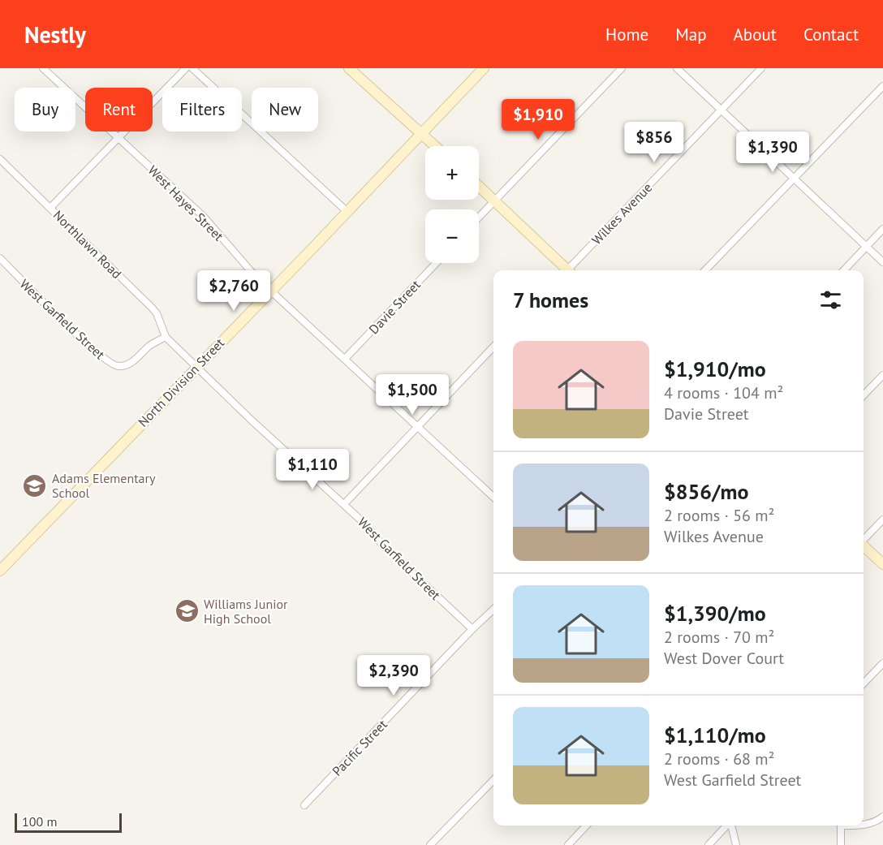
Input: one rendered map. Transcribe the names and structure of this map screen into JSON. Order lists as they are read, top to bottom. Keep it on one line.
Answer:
{"streets":{"main road":["North Division Street"],"street":["West Hayes Street","Wilkes Avenue","Northlawn Road","Davie Street","West Garfield Street","Pacific Street"]},"crossings":[["West Hayes Street","Davie Street"],["West Hayes Street","North Division Street"],["Northlawn Road","West Garfield Street"],["West Garfield Street","North Division Street"],["West Garfield Street","Pacific Street"]],"places":{"school or university":["Adams Elementary School","Williams Junior High School"]},"scale_bar":"100 m","page":{"header":"Nestly","nav":["Home","Map","About","Contact"],"chip":["Buy","Rent","Filters","New"],"price":["$1,910","$856","$1,390","$2,760","$1,500","$1,110","$2,390"],"map_buttons":["+","−"],"heading":"7 homes","list":[{"name":"$1,910/mo","note":"4 rooms · 104 m² · Davie Street"},{"name":"$856/mo","note":"2 rooms · 56 m² · Wilkes Avenue"},{"name":"$1,390/mo","note":"2 rooms · 70 m² · West Dover Court"},{"name":"$1,110/mo","note":"2 rooms · 68 m² · West Garfield Street"}],"scale":"100 m"}}
